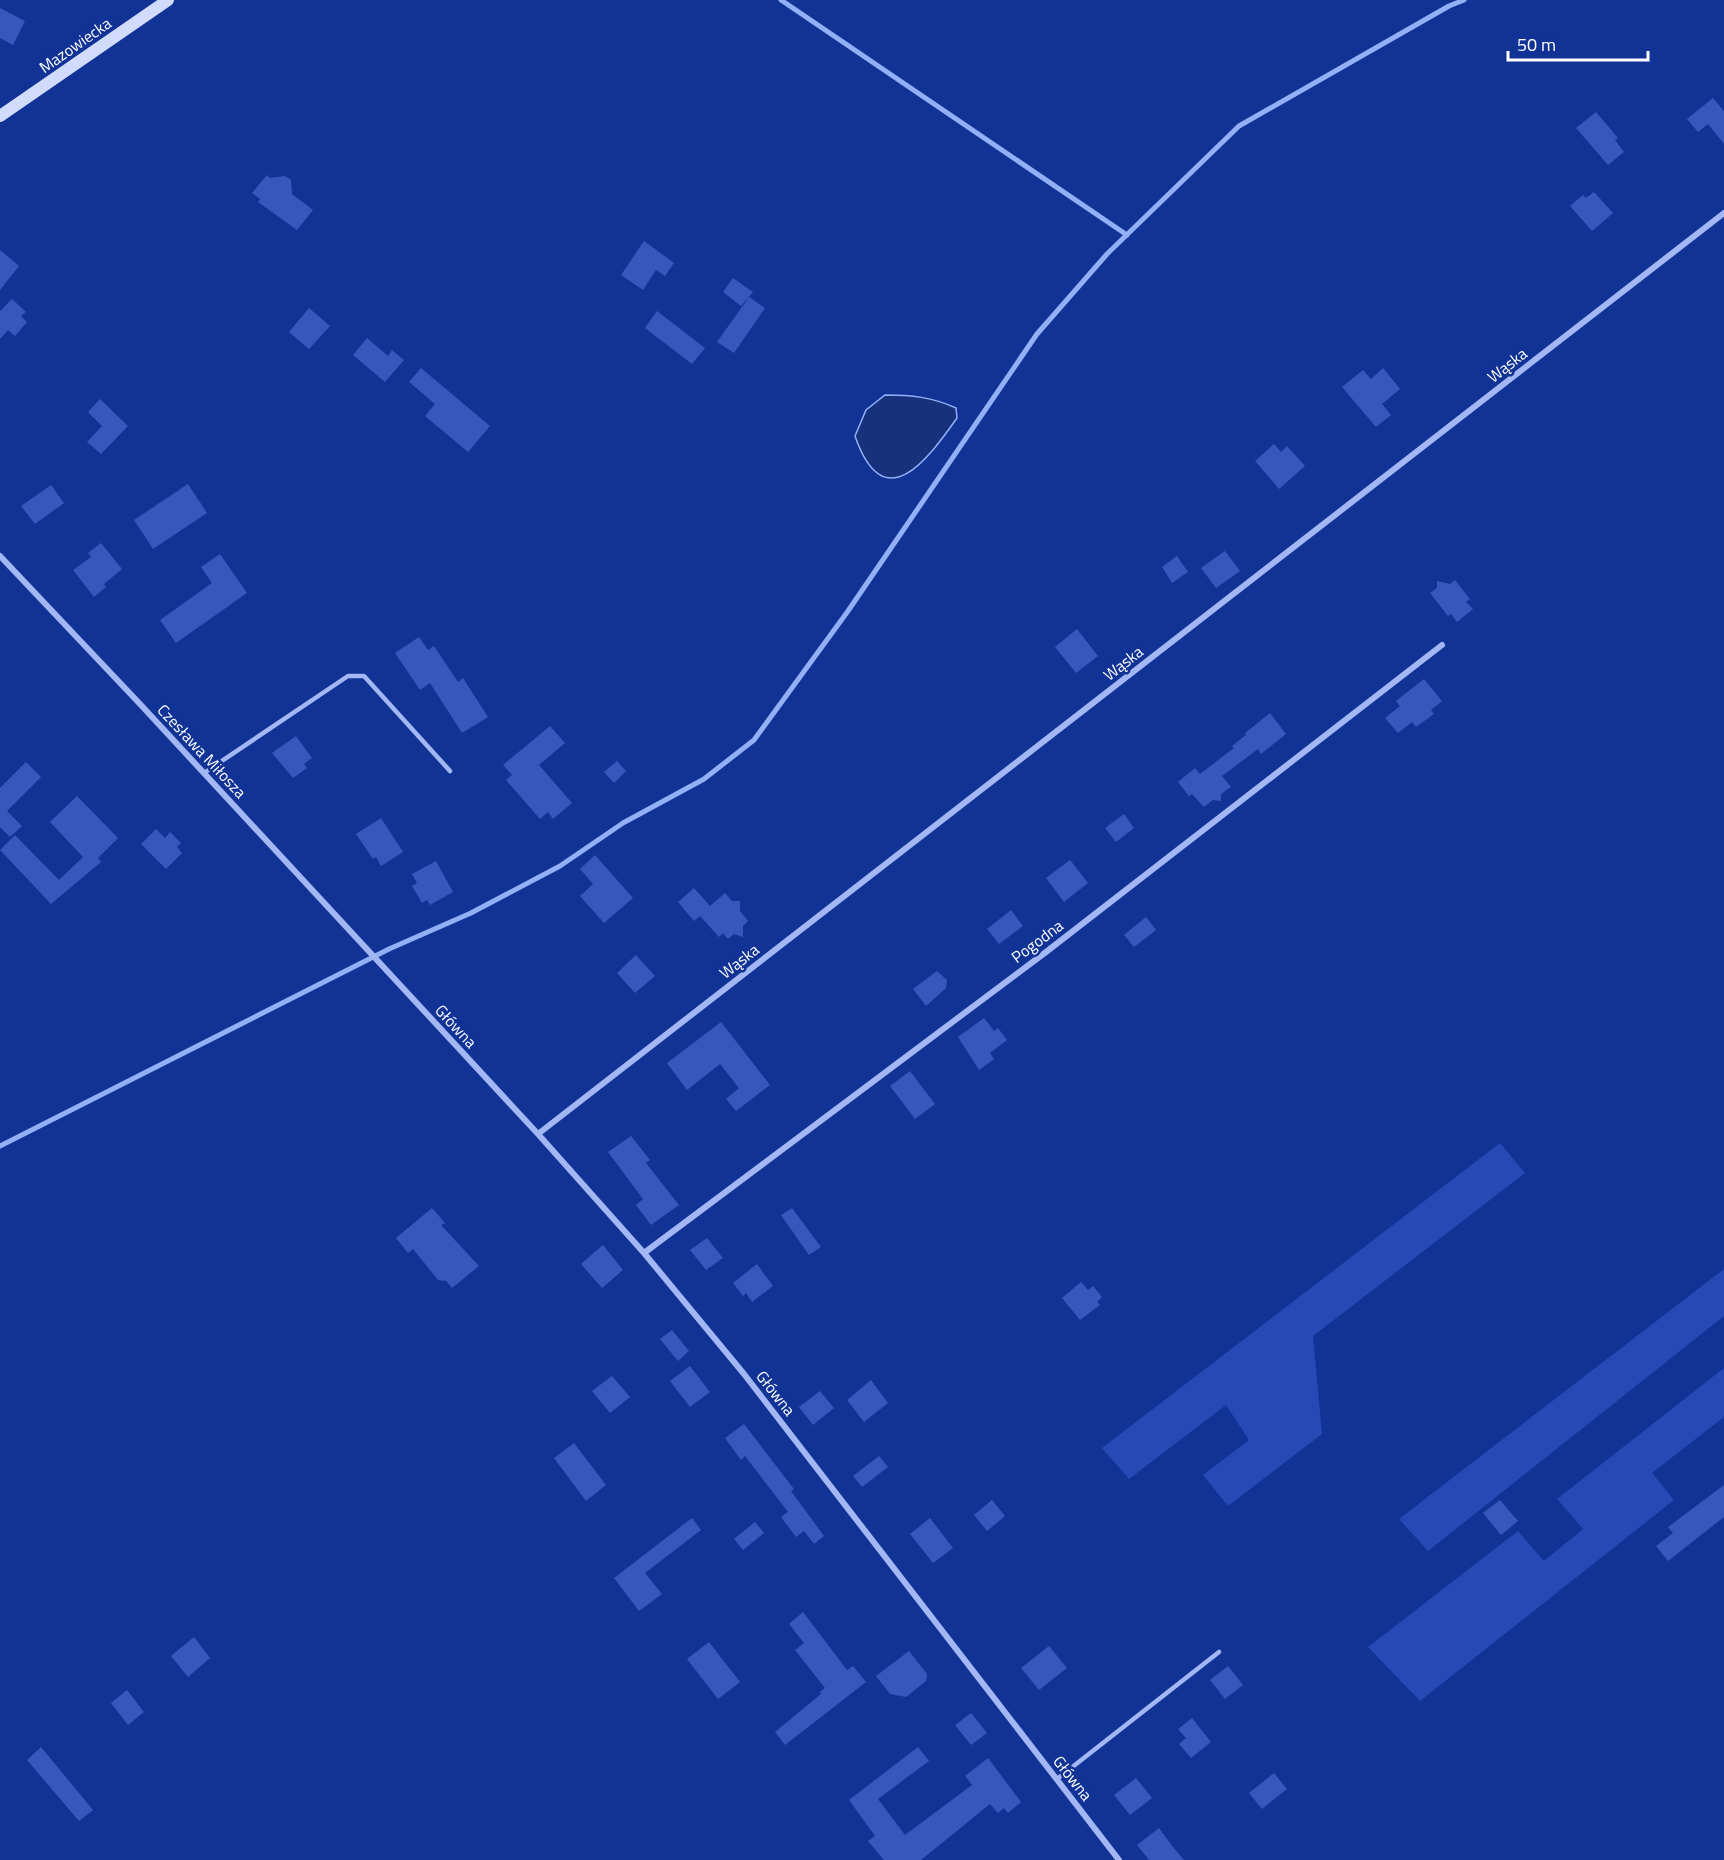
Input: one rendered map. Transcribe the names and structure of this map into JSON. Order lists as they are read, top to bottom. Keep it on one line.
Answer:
{"streets":{"street":["Mazowiecka","Wąska","Czesława Miłosza","Pogodna","Główna"]},"crossings":[["Wąska","Główna"],["Czesława Miłosza","Główna"],["Pogodna","Główna"]],"scale_bar":"50 m"}
